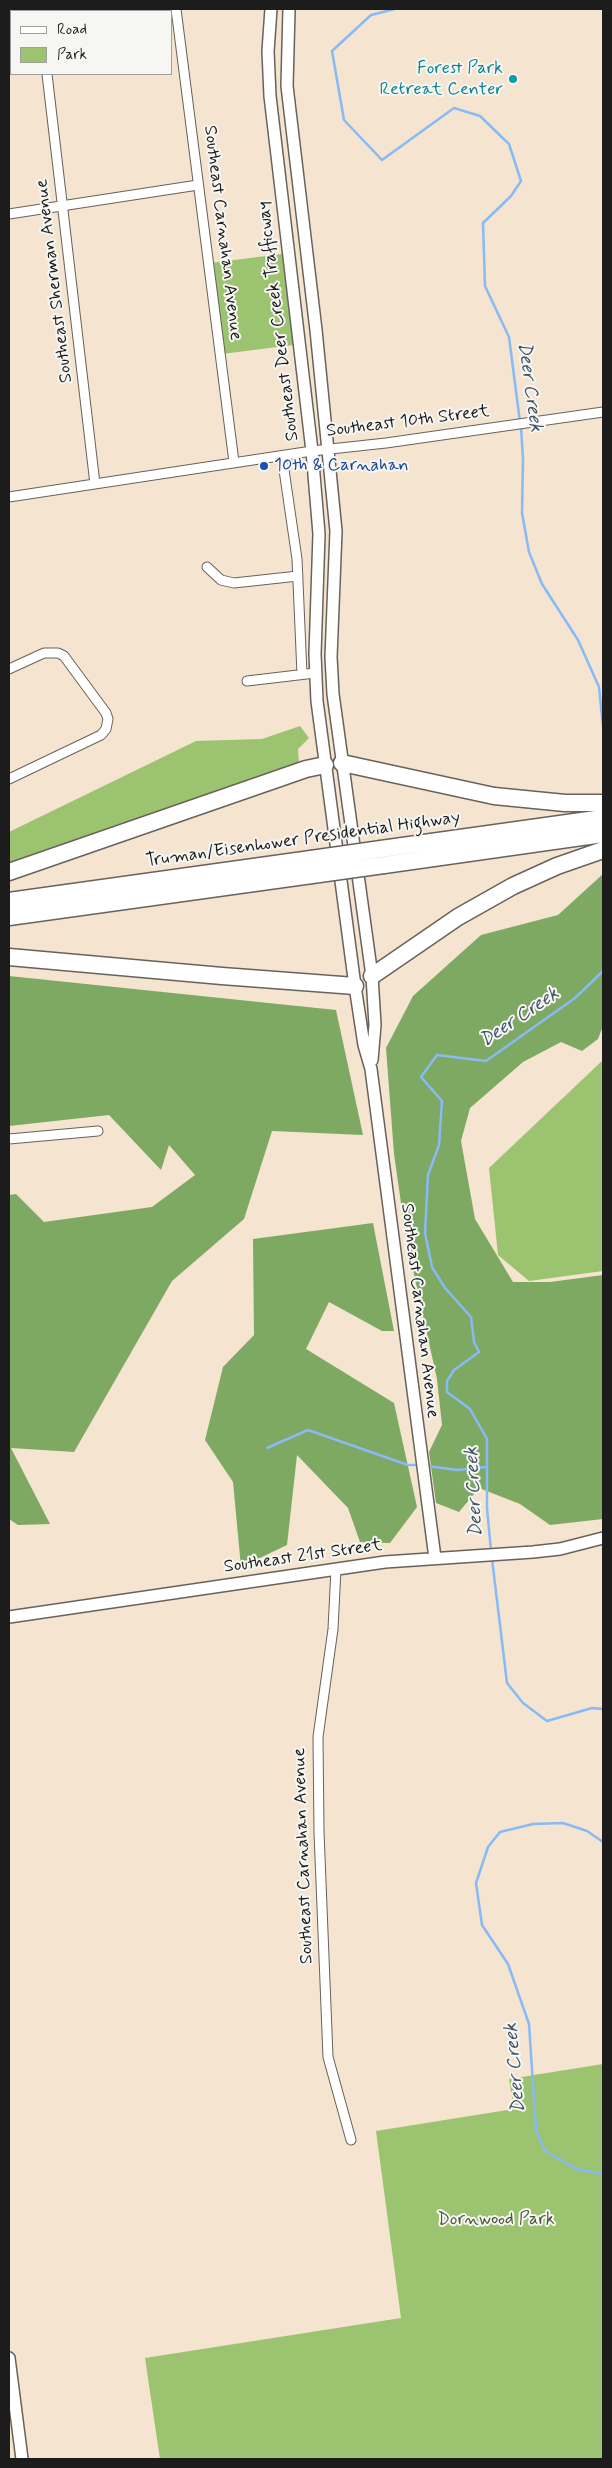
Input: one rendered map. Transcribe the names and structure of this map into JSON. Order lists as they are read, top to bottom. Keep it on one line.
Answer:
{"streets":{"highway":["Truman/Eisenhower Presidential Highway"],"street":["Southeast Carnahan Avenue","Southeast Sherman Avenue","Southeast Deer Creek Trafficway","Southeast 10th Street","Southeast 21st Street"]},"crossings":[["Southeast Carnahan Avenue","Southeast Deer Creek Trafficway"],["Southeast Carnahan Avenue","Southeast 10th Street"],["Southeast Carnahan Avenue","Southeast 21st Street"],["Southeast Sherman Avenue","Southeast 10th Street"],["Southeast Deer Creek Trafficway","Southeast 10th Street"]],"water":["Deer Creek"],"parks":["Dornwood Park"],"places":["Forest Park Retreat Center","10th & Carnahan"],"legend":["Road","Park"]}
